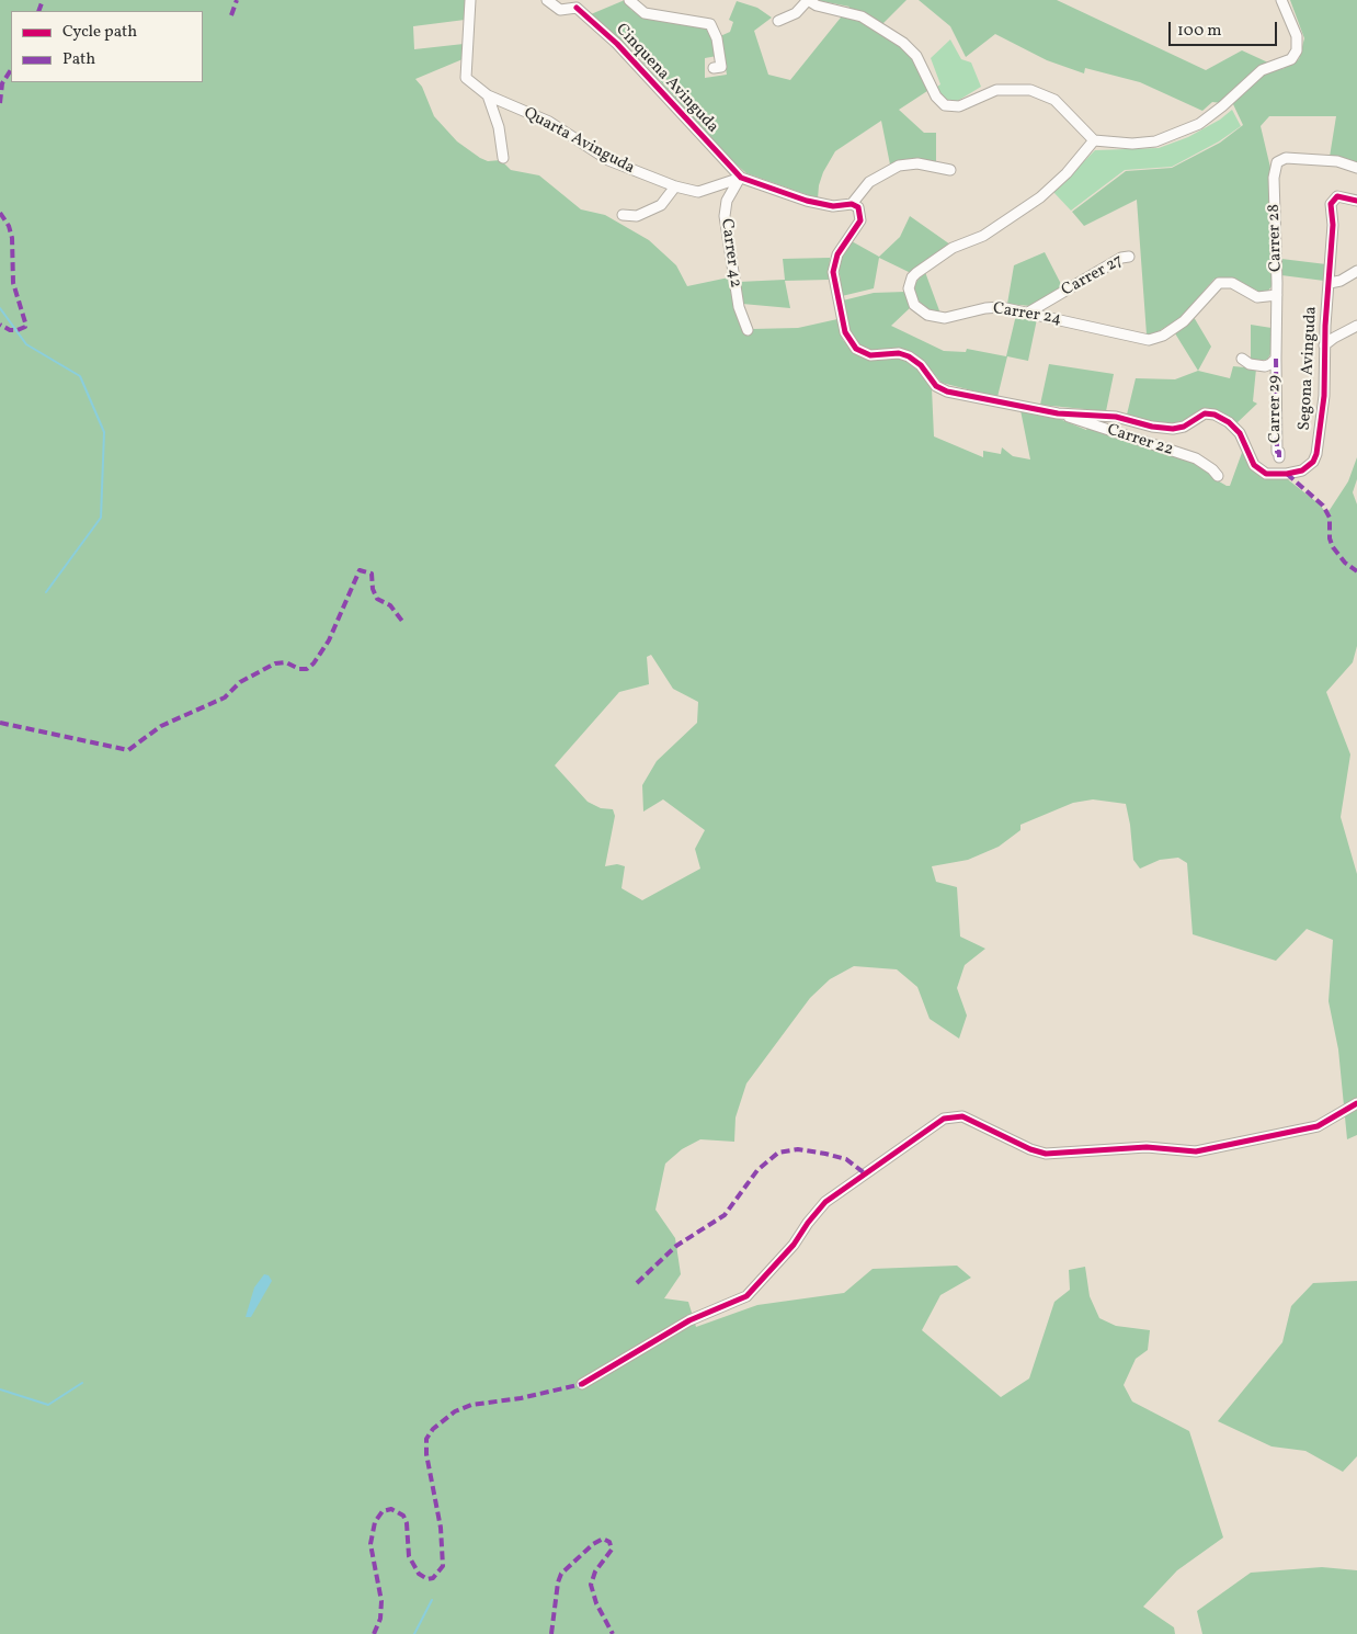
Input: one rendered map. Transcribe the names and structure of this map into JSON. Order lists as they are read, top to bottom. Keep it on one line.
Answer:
{"streets":{"street":["Cinquena Avinguda","Quarta Avinguda","Carrer 28","Carrer 42","Carrer 27","Carrer 24","Segona Avinguda","Carrer 29","Carrer 22"]},"crossings":[["Cinquena Avinguda","Quarta Avinguda"],["Cinquena Avinguda","Carrer 42"],["Quarta Avinguda","Carrer 42"],["Carrer 28","Carrer 24"],["Carrer 28","Carrer 29"],["Carrer 27","Carrer 24"],["Segona Avinguda","Carrer 22"]],"legend":["Cycle path","Path"],"scale_bar":"100 m"}
